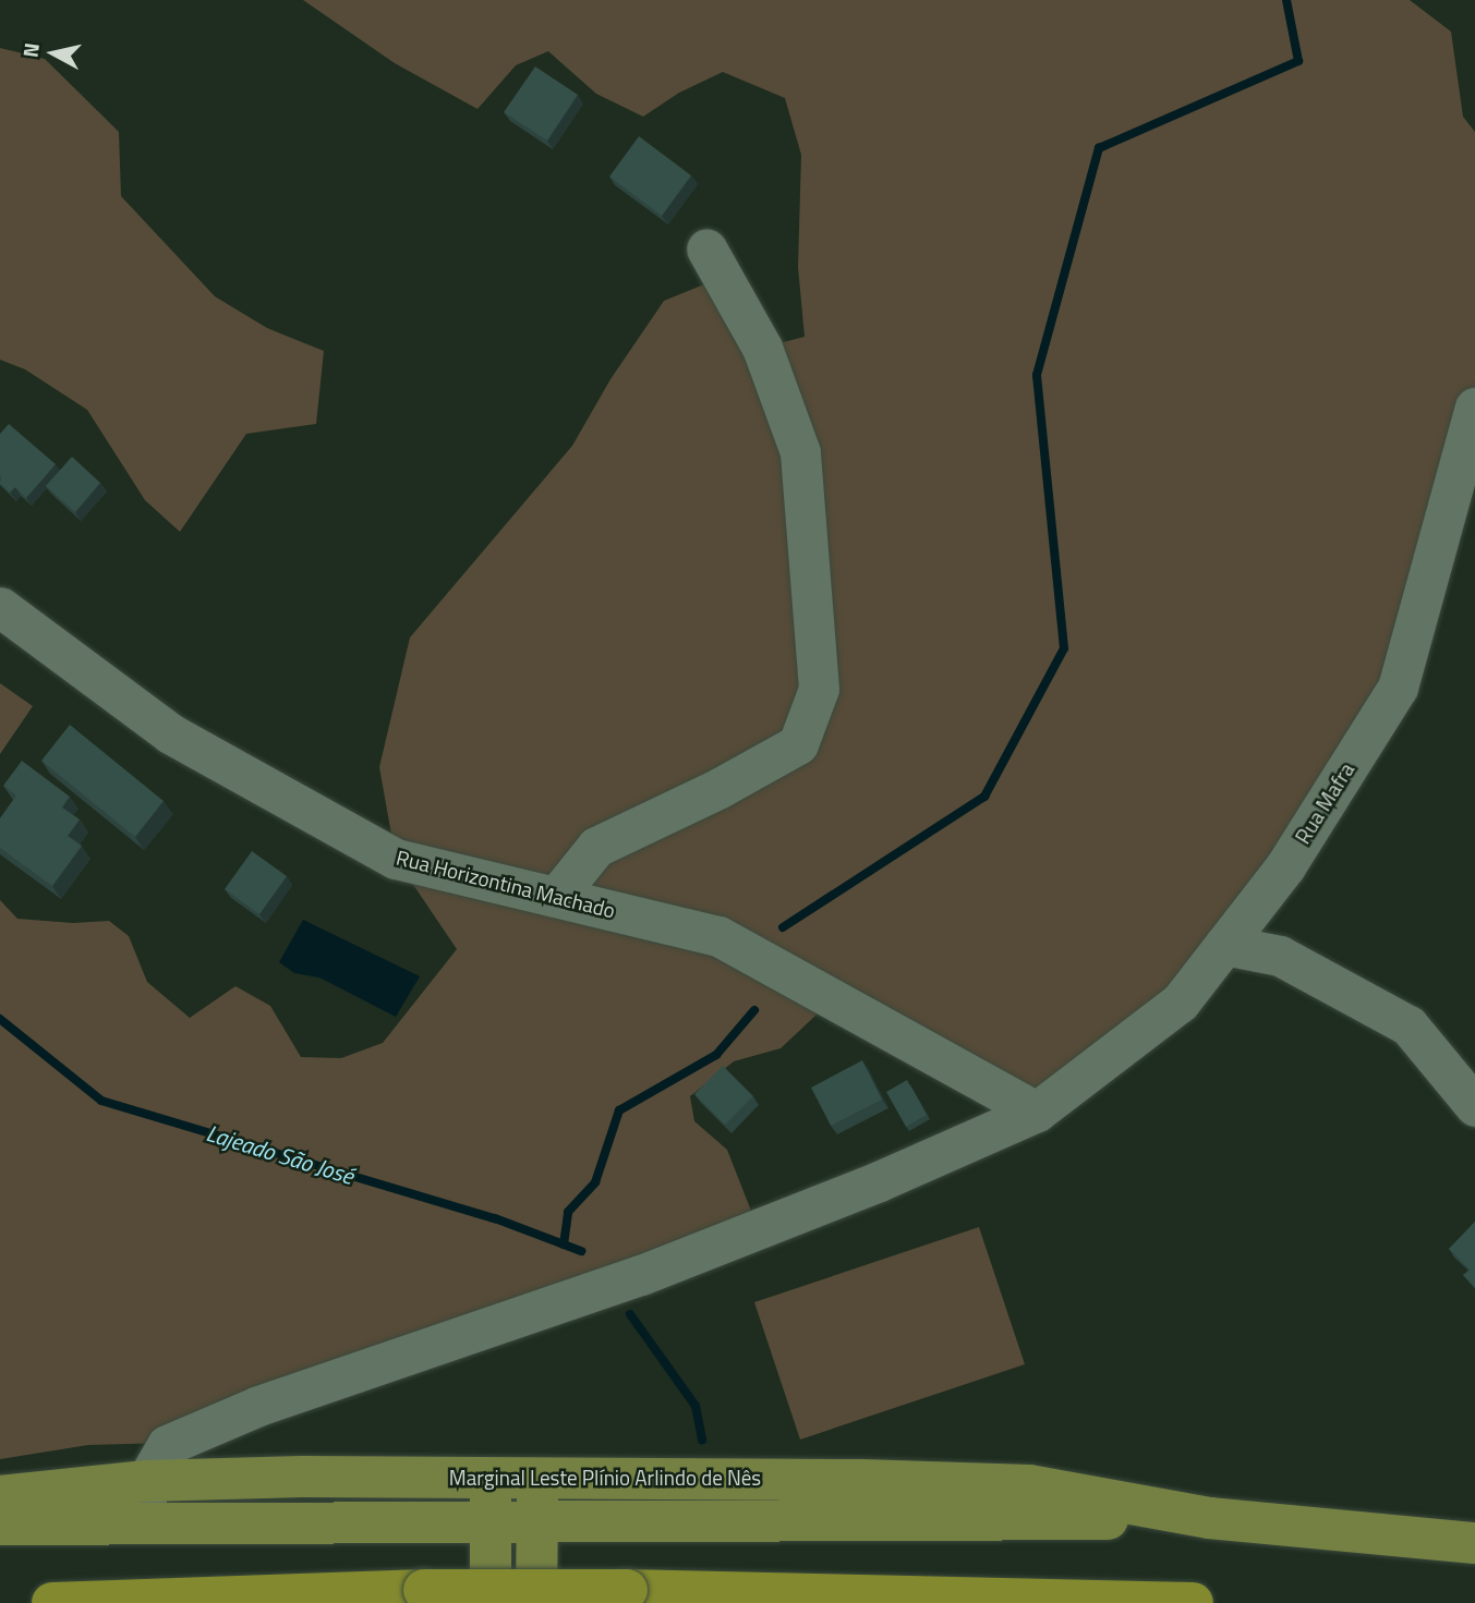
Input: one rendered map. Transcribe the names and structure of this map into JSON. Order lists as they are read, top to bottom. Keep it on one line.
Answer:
{"streets":{"main road":["Marginal Leste Plínio Arlindo de Nês"],"street":["Rua Mafra","Rua Horizontina Machado"]},"crossings":[["Rua Mafra","Rua Horizontina Machado"],["Rua Mafra","Marginal Leste Plínio Arlindo de Nês"]],"water":["Lajeado São José"],"north":"left"}
